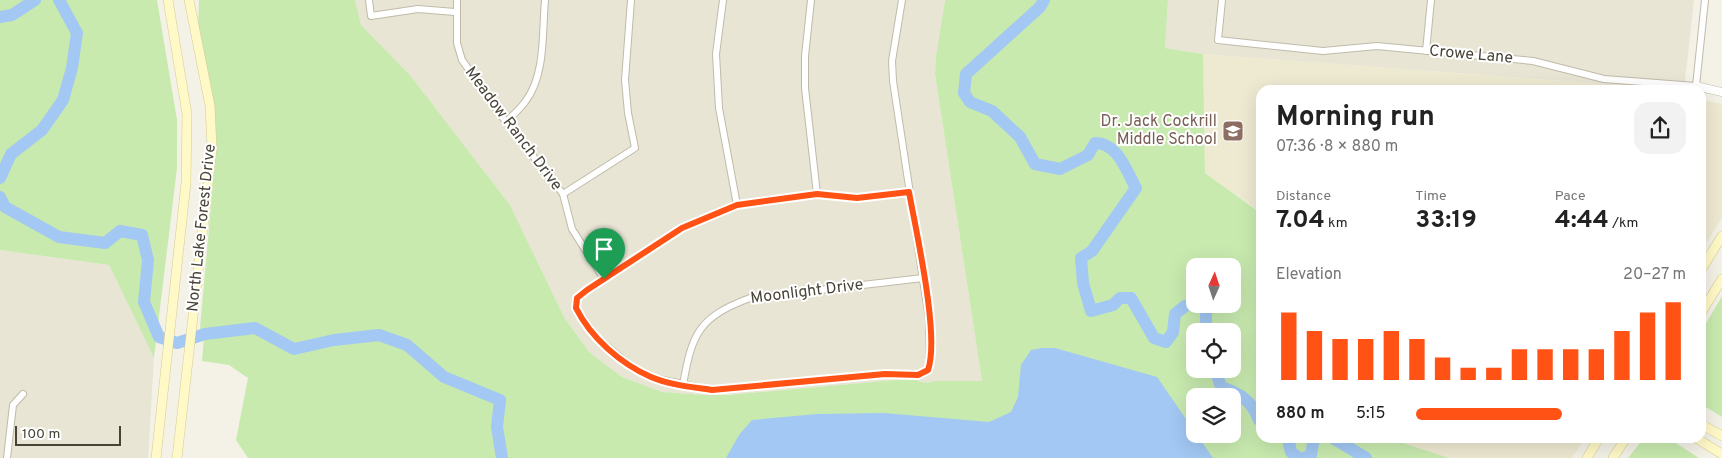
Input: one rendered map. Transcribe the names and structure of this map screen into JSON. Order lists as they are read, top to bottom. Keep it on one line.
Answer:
{"streets":{"main road":["North Lake Forest Drive"],"street":["Crowe Lane","Meadow Ranch Drive","Moonlight Drive"]},"places":{"school or university":["Dr. Jack Cockrill Middle School"]},"scale_bar":"100 m","north":"top","page":{"heading":["Morning run","07:36 · 8 × 880 m"],"stats":[["Distance","7.04 km"],["Time","33:19"],["Pace","4:44 /km"]],"chart":["Elevation","20–27 m"],"list":[{"name":"880 m","note":"5:15"}],"scale":"100 m"}}
